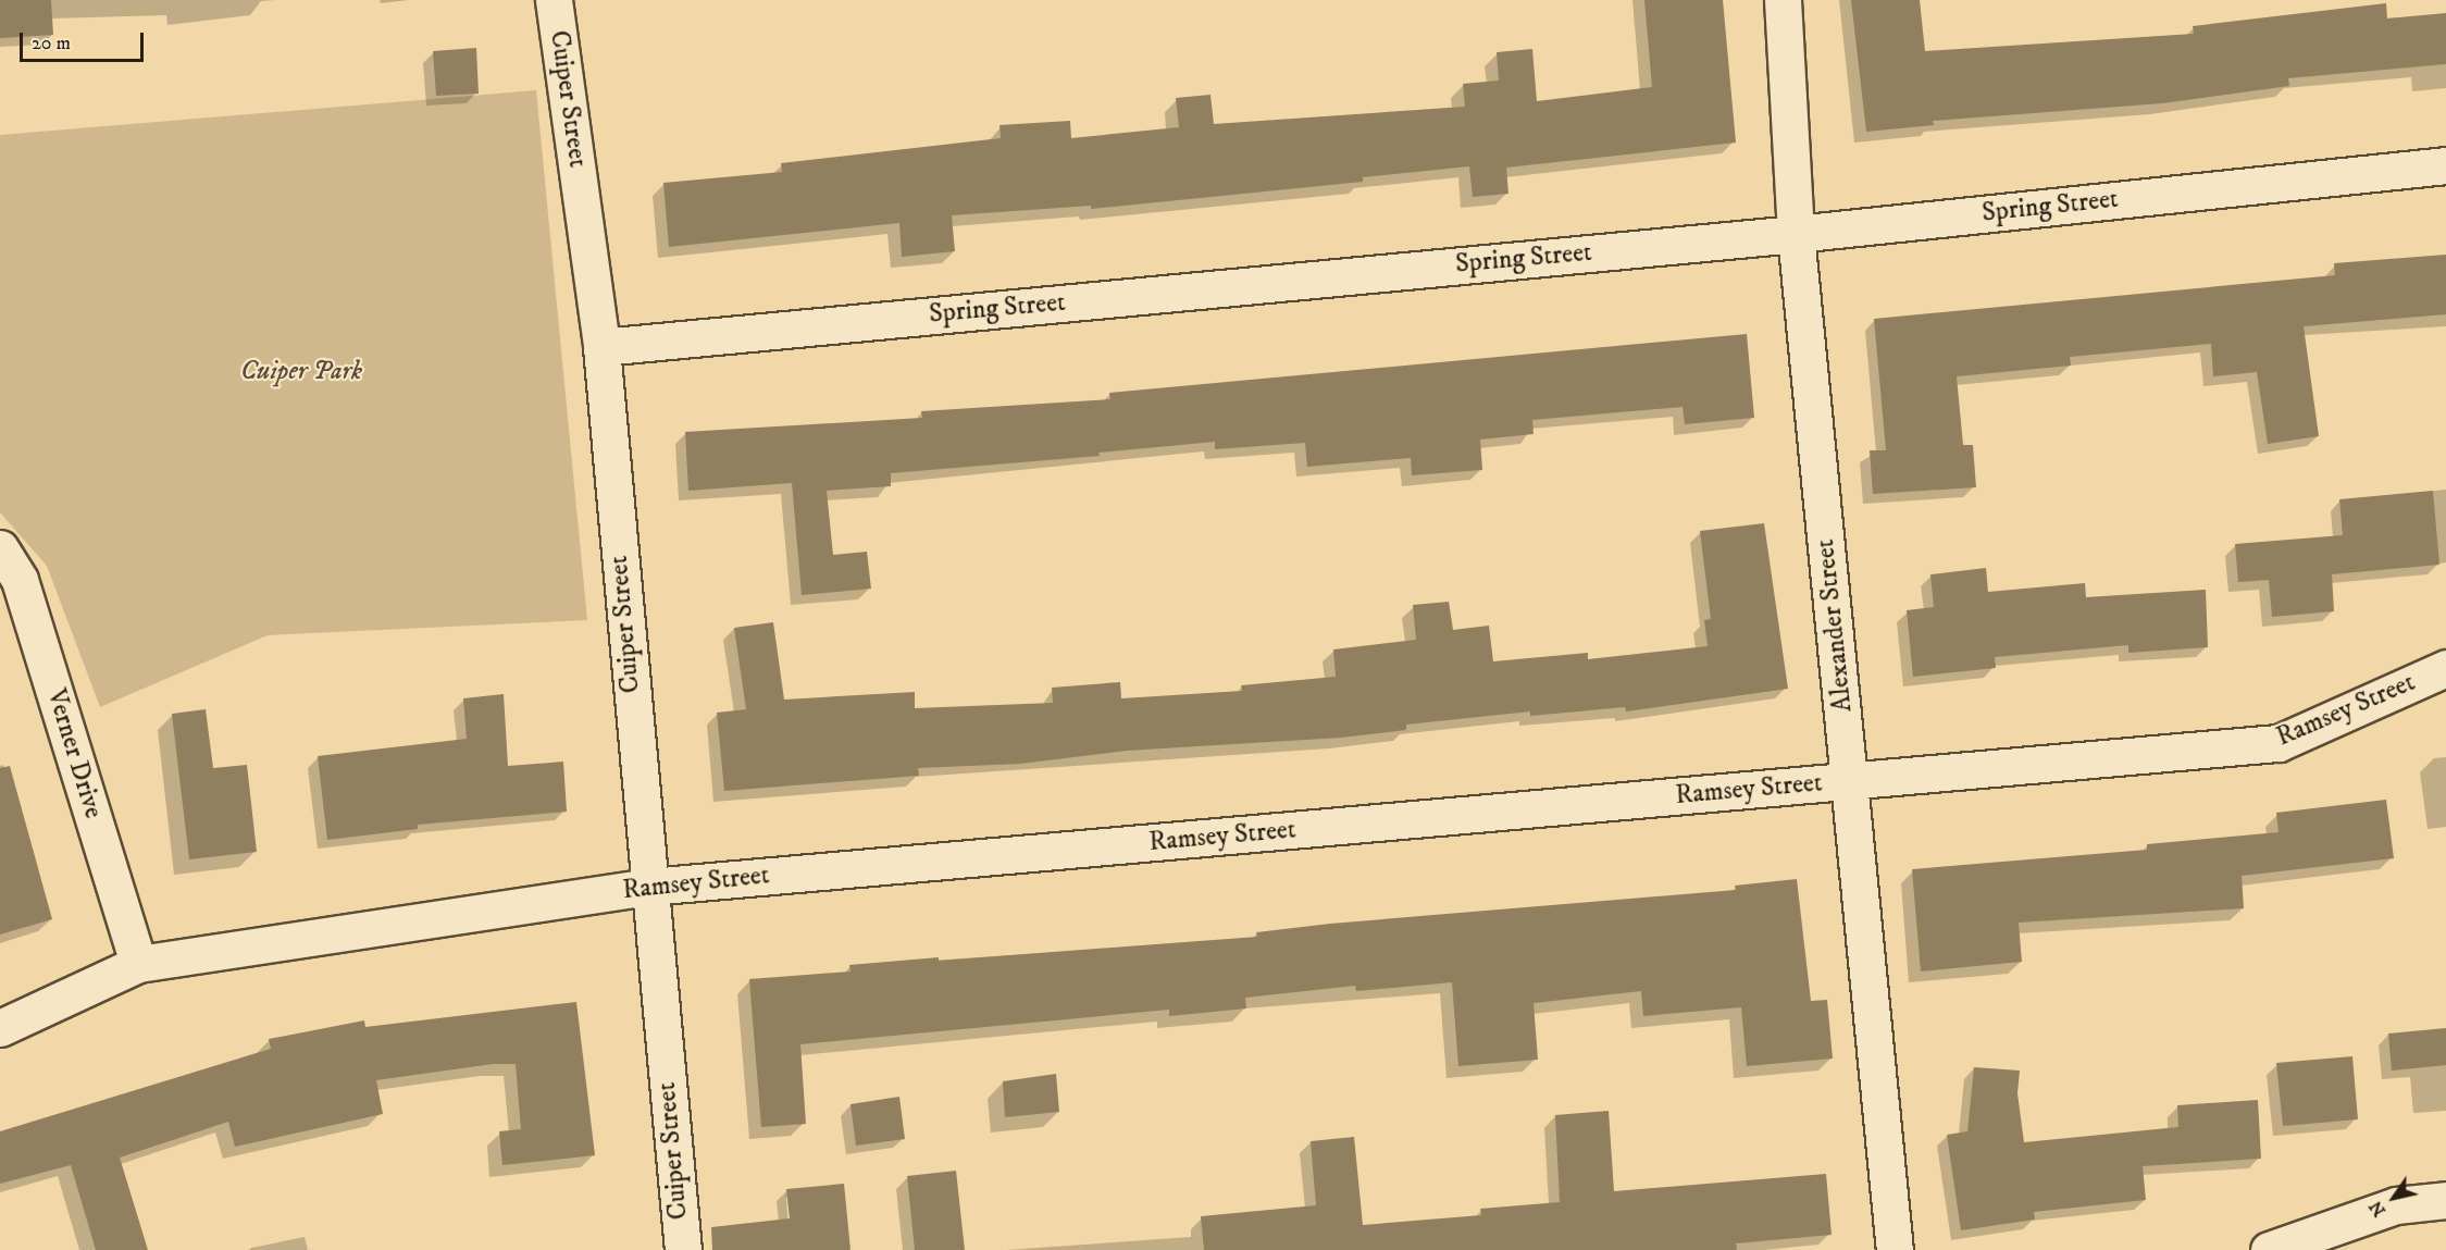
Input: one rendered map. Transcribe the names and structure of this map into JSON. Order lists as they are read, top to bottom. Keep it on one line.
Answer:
{"streets":{"street":["Cuiper Street","Spring Street","Alexander Street","Ramsey Street","Verner Drive"]},"crossings":[["Cuiper Street","Spring Street"],["Cuiper Street","Ramsey Street"],["Spring Street","Alexander Street"],["Alexander Street","Ramsey Street"],["Ramsey Street","Verner Drive"]],"parks":["Cuiper Park"],"scale_bar":"20 m","north":"bottom left"}
